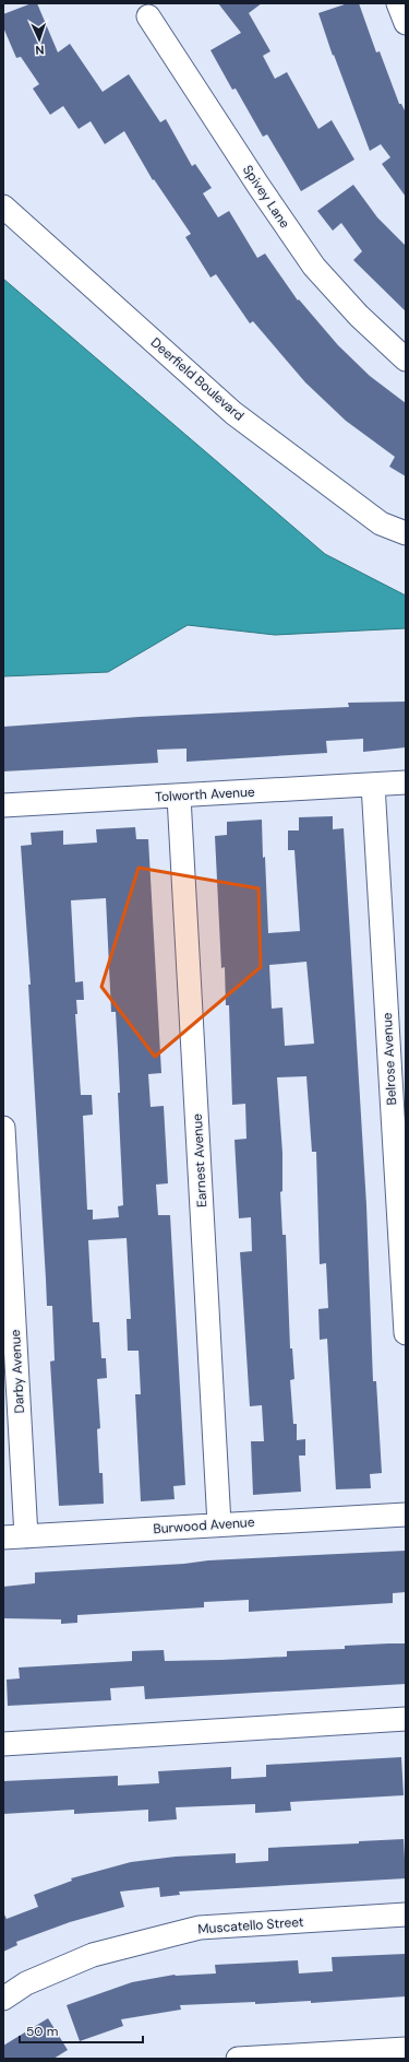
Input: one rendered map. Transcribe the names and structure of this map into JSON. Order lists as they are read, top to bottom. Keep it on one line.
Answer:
{"streets":{"street":["Spivey Lane","Deerfield Boulevard","Tolworth Avenue","Belrose Avenue","Earnest Avenue","Darby Avenue","Burwood Avenue","Muscatello Street"]},"crossings":[["Tolworth Avenue","Belrose Avenue"],["Tolworth Avenue","Earnest Avenue"],["Earnest Avenue","Burwood Avenue"],["Darby Avenue","Burwood Avenue"]],"scale_bar":"50 m","north":"bottom"}
